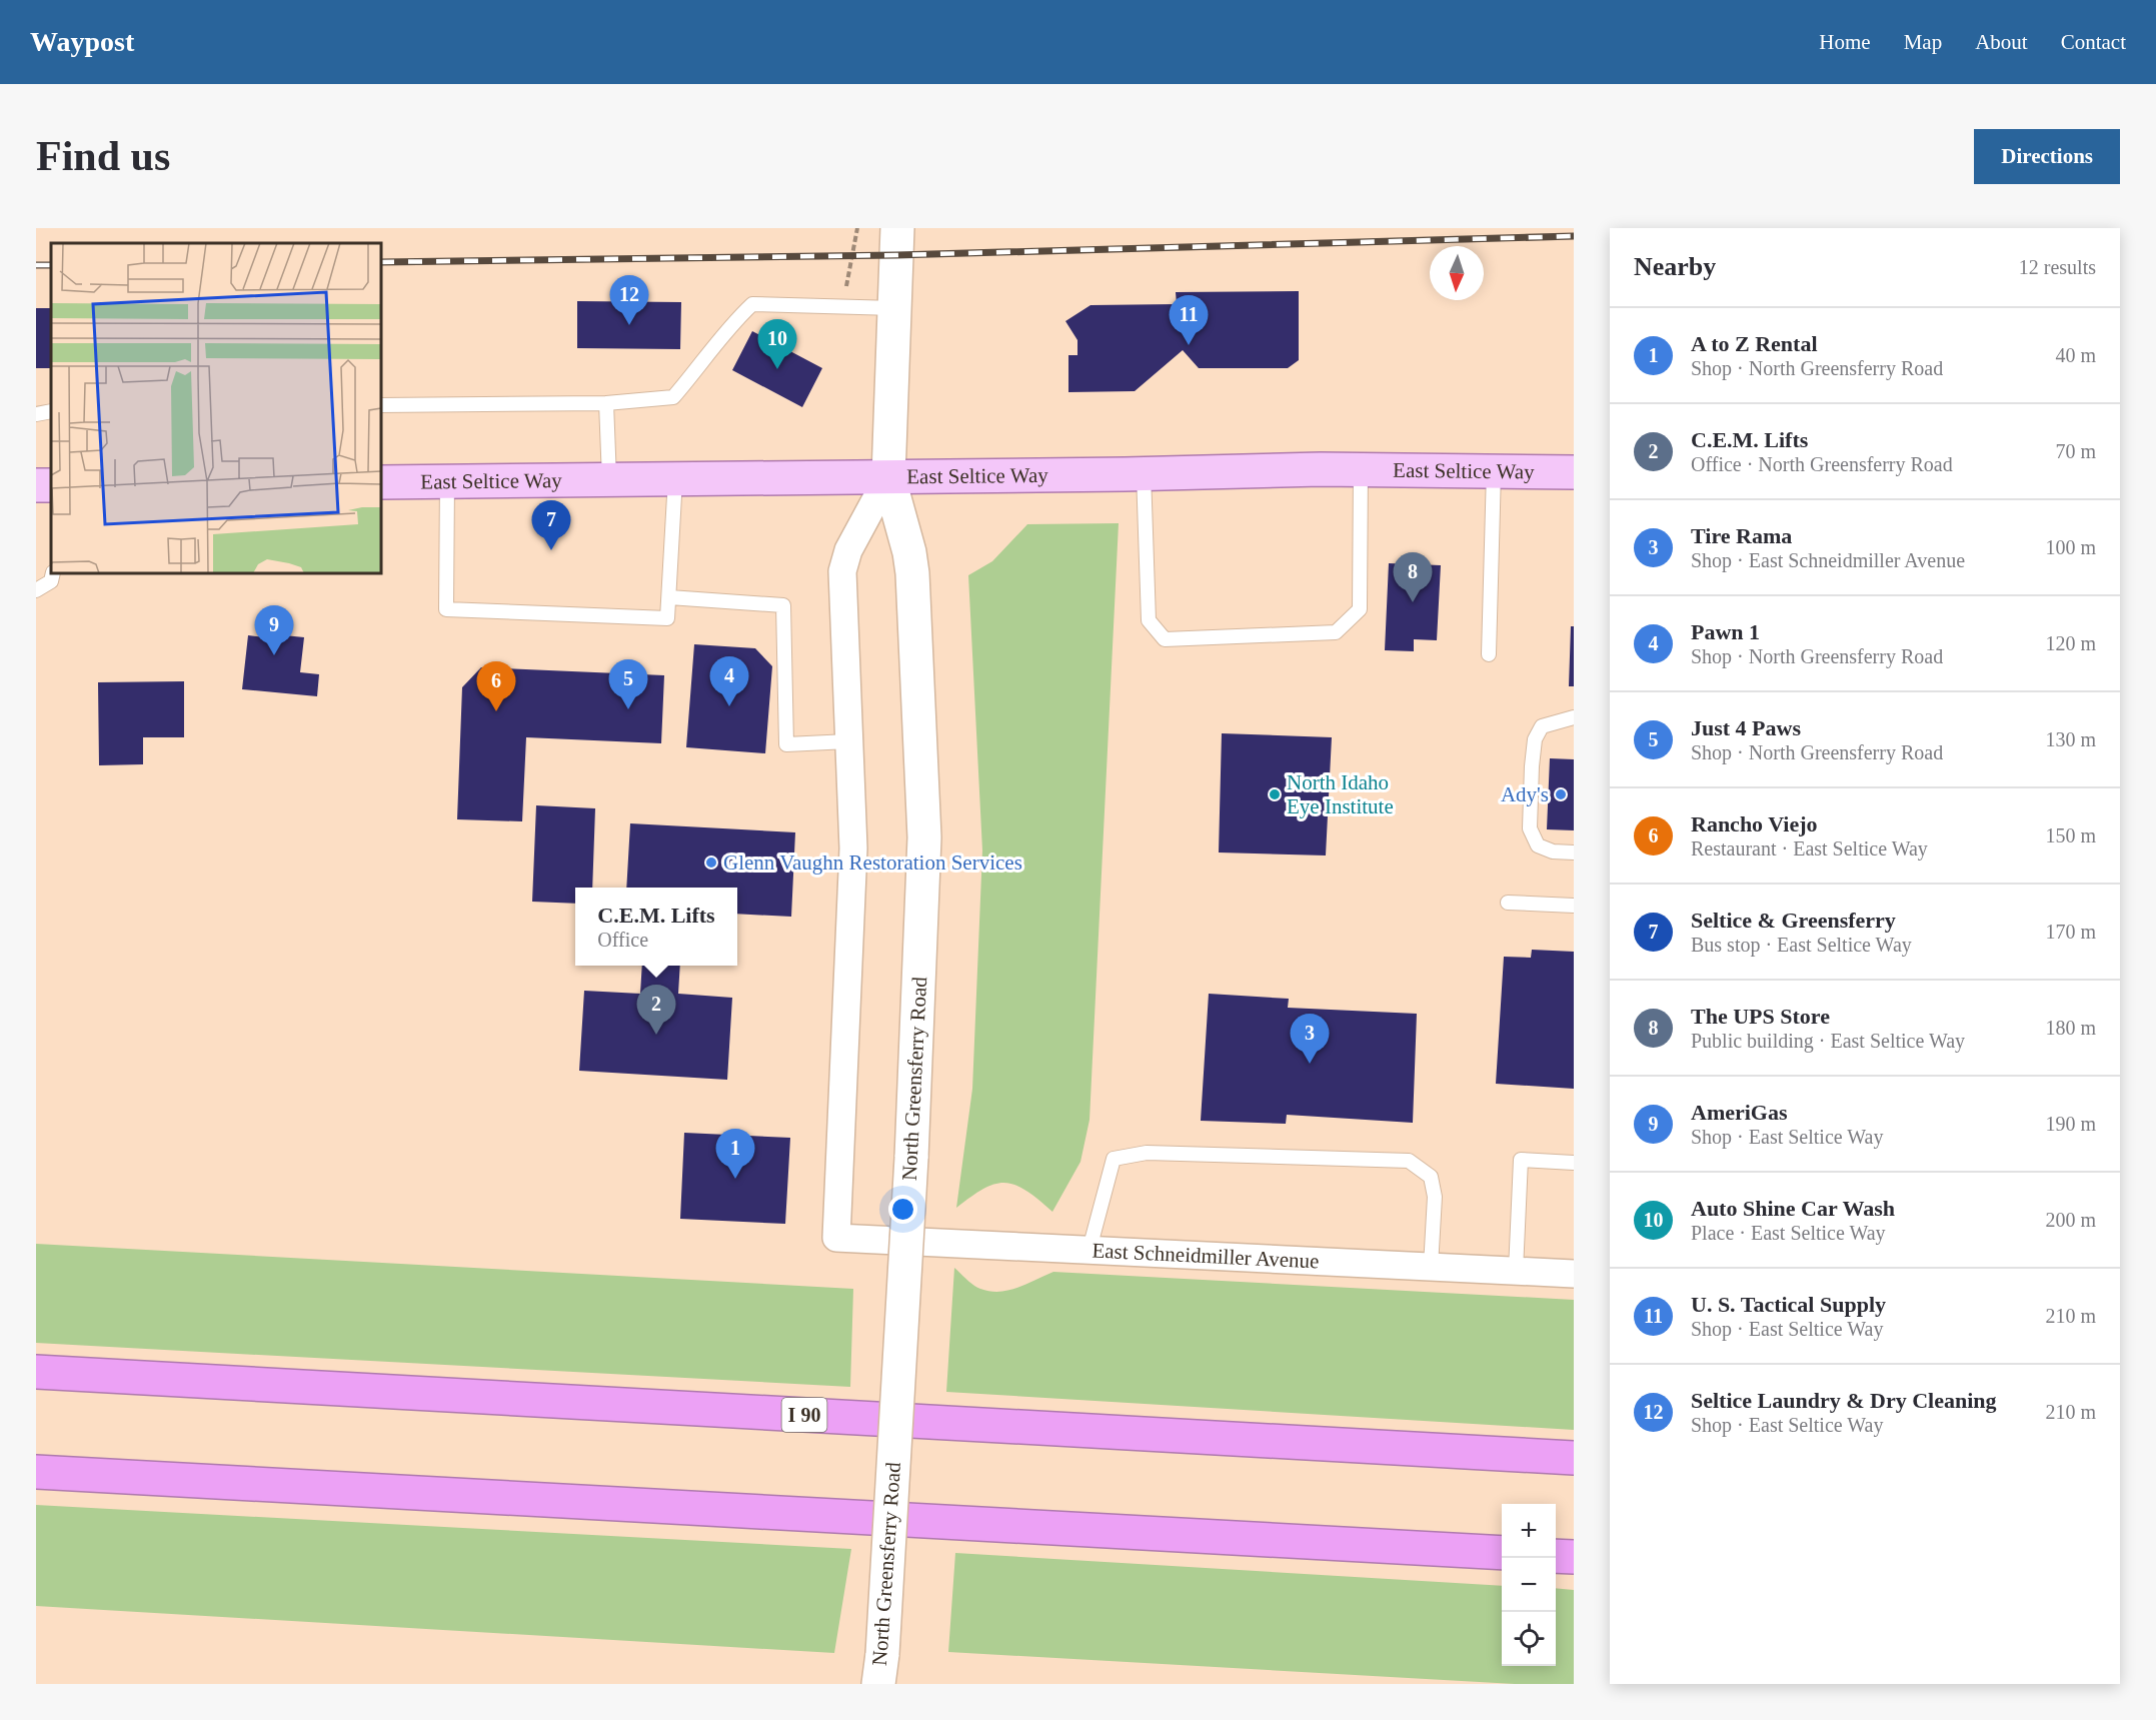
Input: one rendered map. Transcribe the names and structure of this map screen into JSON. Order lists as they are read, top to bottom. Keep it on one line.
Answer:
{"streets":{"highway":["I 90"],"main road":["East Seltice Way","North Greensferry Road"],"street":["East Schneidmiller Avenue"]},"crossings":[["East Seltice Way","North Greensferry Road"],["North Greensferry Road","East Schneidmiller Avenue"]],"places":["North Idaho Eye Institute","Ady's","Glenn Vaughn Restoration Services"],"north":"bottom","page":{"header":"Waypost","nav":["Home","Map","About","Contact"],"buttons":"Directions","title":"Find us","heading":["Nearby","12 results"],"pins":["12","11","10","7","8","9","4","5","6","2","3","1"],"list":[{"mark":"1","name":"A to Z Rental","note":"Shop · North Greensferry Road","value":"40 m"},{"mark":"2","name":"C.E.M. Lifts","note":"Office · North Greensferry Road","value":"70 m"},{"mark":"3","name":"Tire Rama","note":"Shop · East Schneidmiller Avenue","value":"100 m"},{"mark":"4","name":"Pawn 1","note":"Shop · North Greensferry Road","value":"120 m"},{"mark":"5","name":"Just 4 Paws","note":"Shop · North Greensferry Road","value":"130 m"},{"mark":"6","name":"Rancho Viejo","note":"Restaurant · East Seltice Way","value":"150 m"},{"mark":"7","name":"Seltice & Greensferry","note":"Bus stop · East Seltice Way","value":"170 m"},{"mark":"8","name":"The UPS Store","note":"Public building · East Seltice Way","value":"180 m"},{"mark":"9","name":"AmeriGas","note":"Shop · East Seltice Way","value":"190 m"},{"mark":"10","name":"Auto Shine Car Wash","note":"Place · East Seltice Way","value":"200 m"},{"mark":"11","name":"U. S. Tactical Supply","note":"Shop · East Seltice Way","value":"210 m"},{"mark":"12","name":"Seltice Laundry & Dry Cleaning","note":"Shop · East Seltice Way","value":"210 m"}],"popup":["C.E.M. Lifts","Office"],"map_buttons":["+","−"]}}
